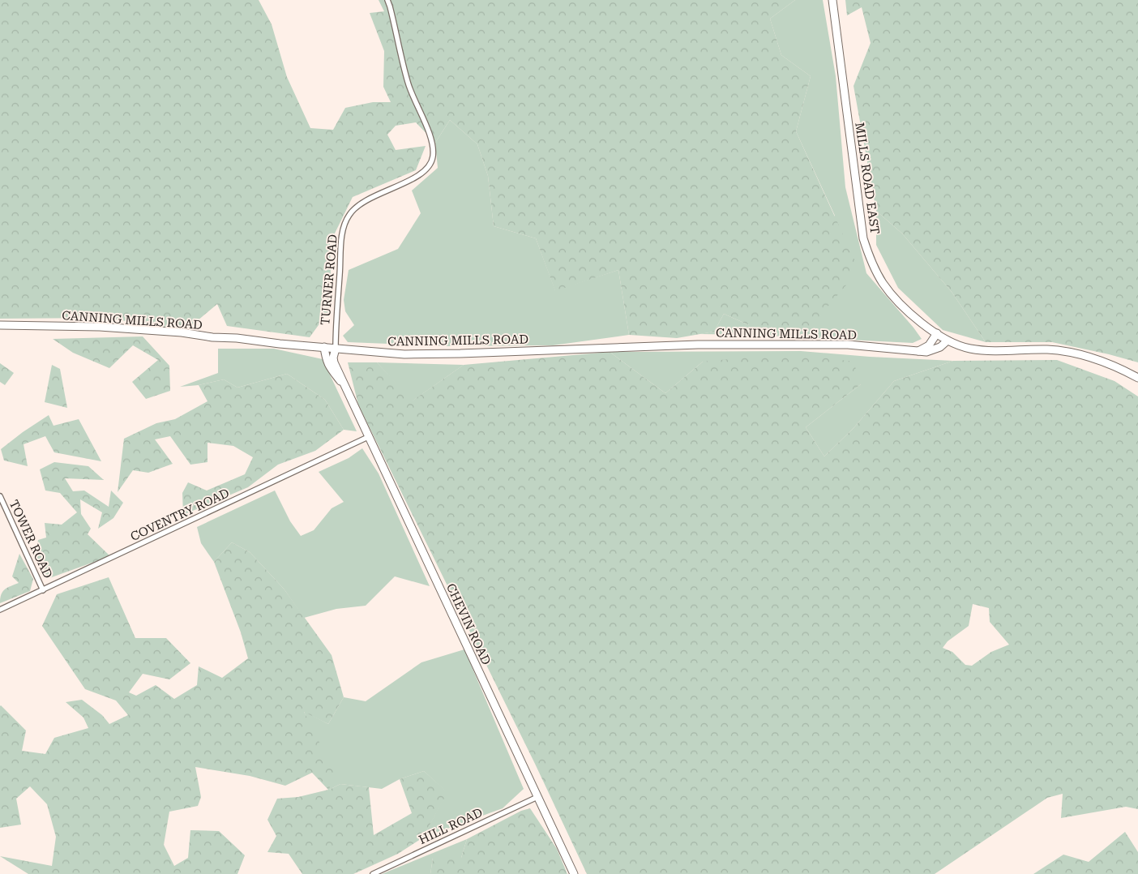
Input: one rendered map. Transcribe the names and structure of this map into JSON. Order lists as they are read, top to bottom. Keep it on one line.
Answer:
{"streets":{"main road":["MILLS ROAD EAST","CANNING MILLS ROAD","CHEVIN ROAD"],"street":["TURNER ROAD","COVENTRY ROAD","TOWER ROAD","HILL ROAD"]},"crossings":[["TURNER ROAD","CANNING MILLS ROAD"],["TURNER ROAD","CHEVIN ROAD"],["CANNING MILLS ROAD","CHEVIN ROAD"],["COVENTRY ROAD","TOWER ROAD"],["COVENTRY ROAD","CHEVIN ROAD"],["CHEVIN ROAD","HILL ROAD"]]}
